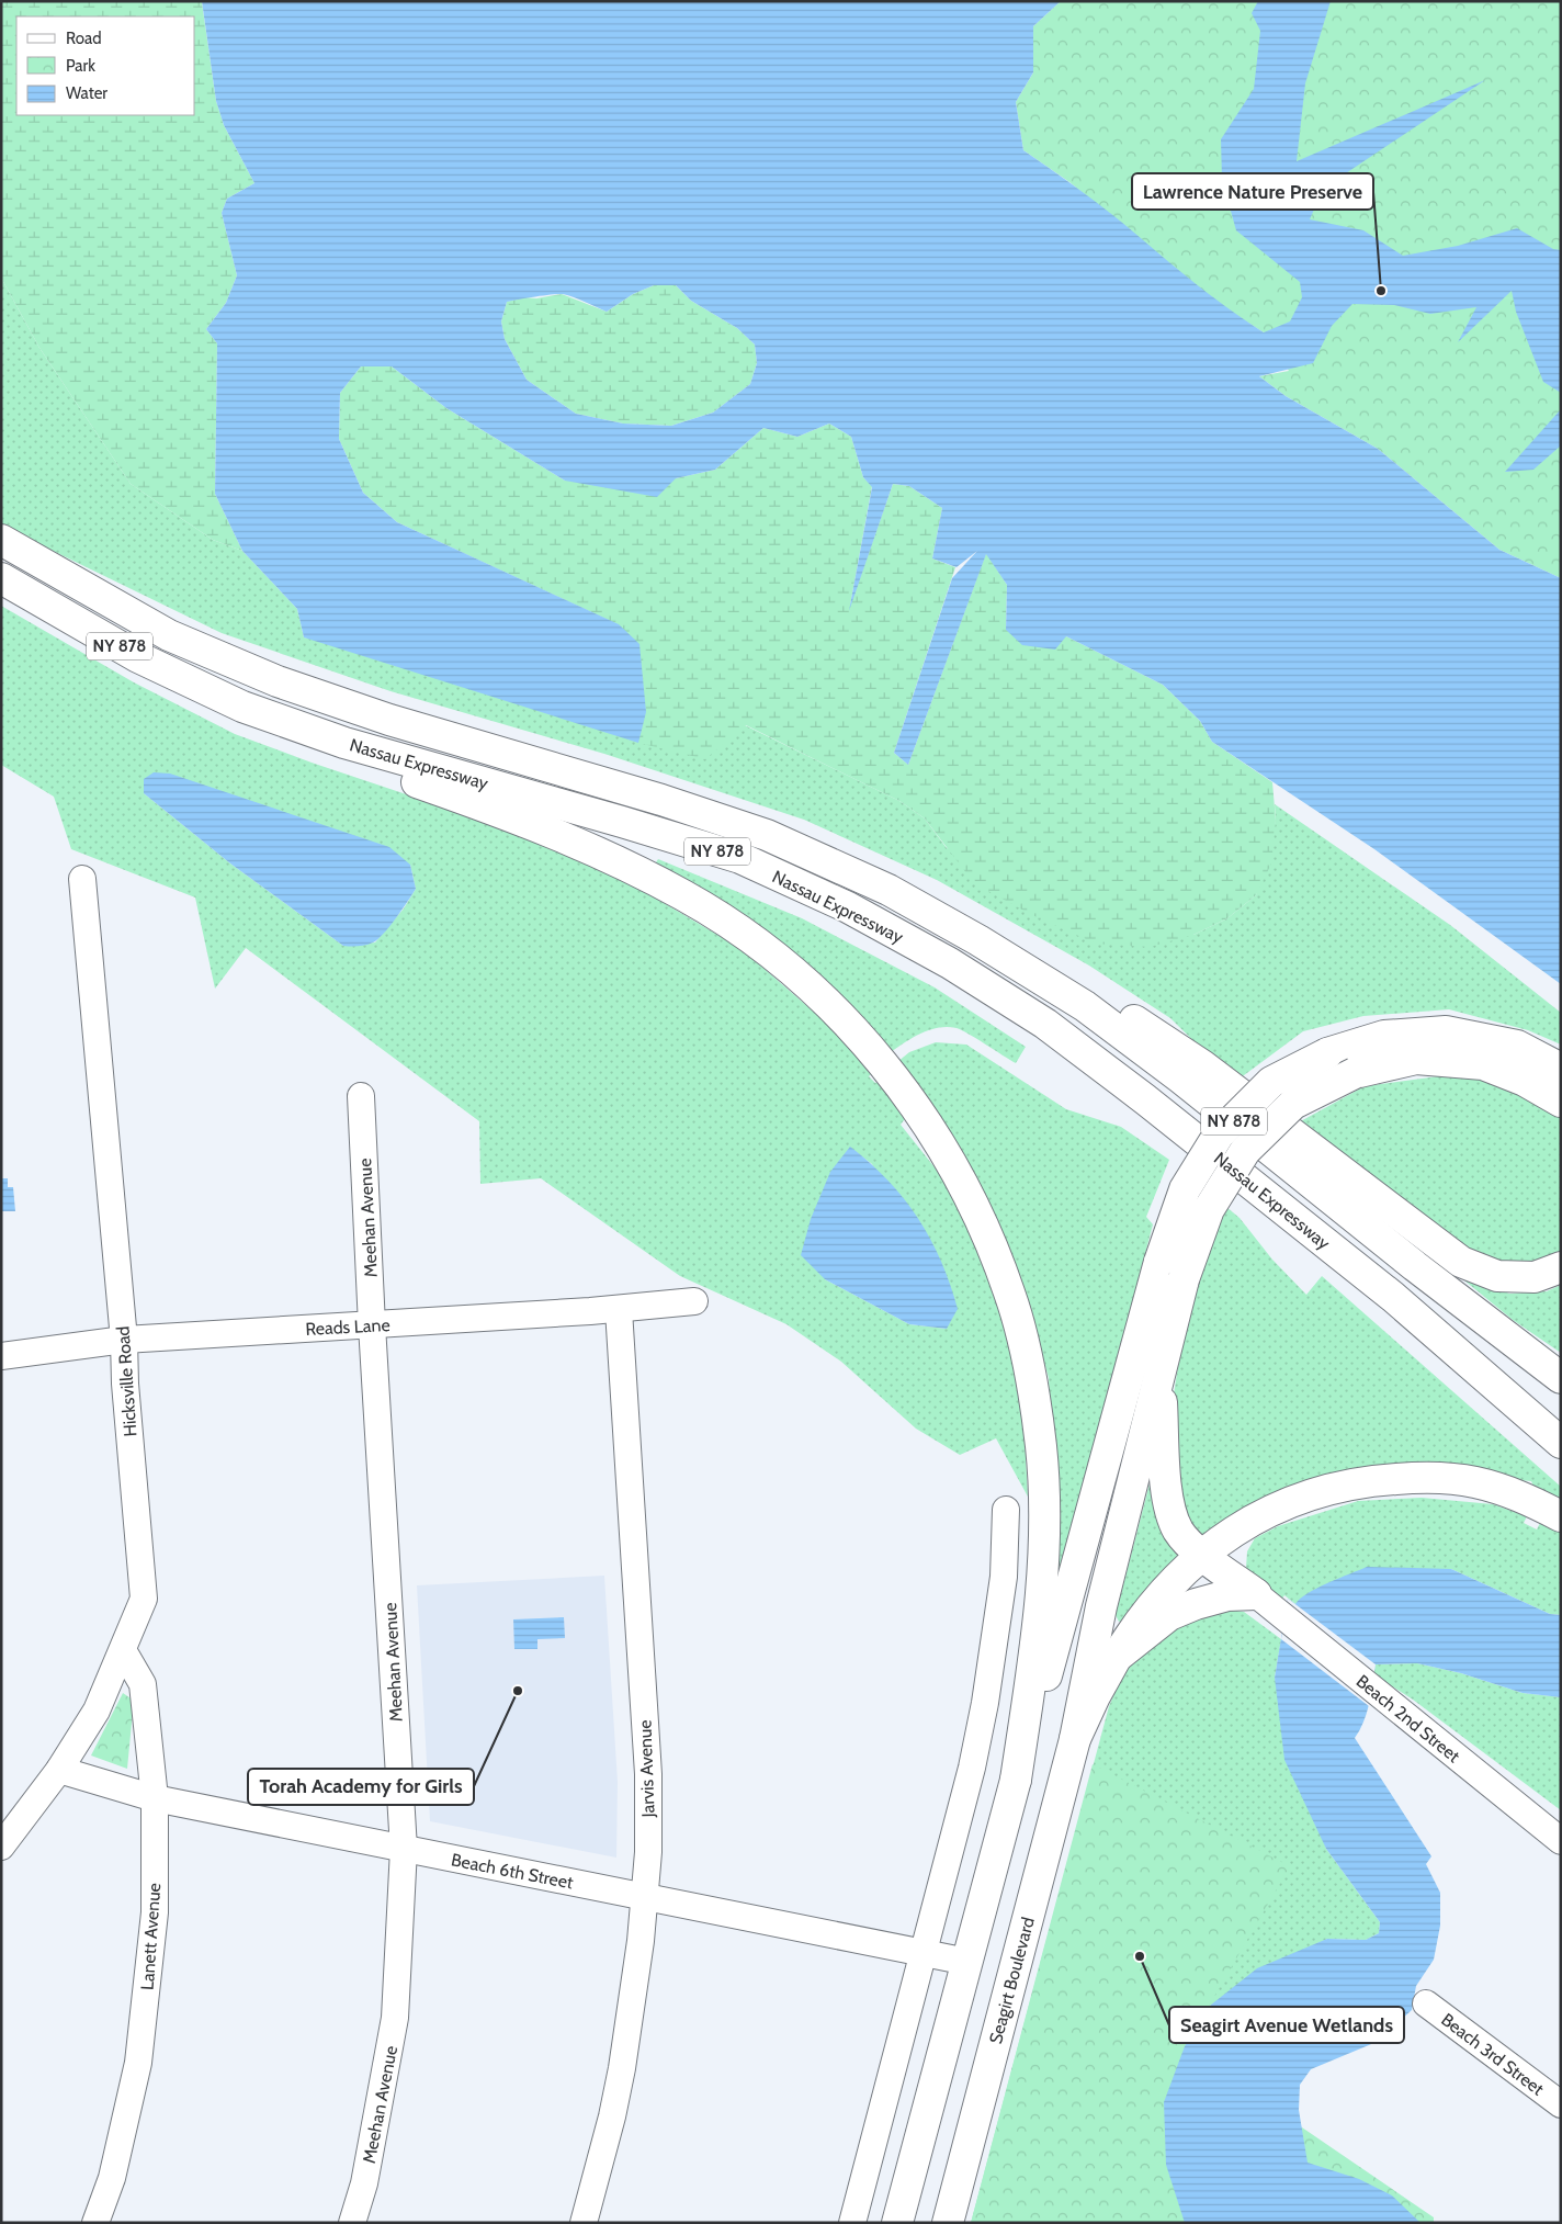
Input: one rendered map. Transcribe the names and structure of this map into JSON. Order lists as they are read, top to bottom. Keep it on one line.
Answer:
{"streets":{"main road":["NY 878","Nassau Expressway","Seagirt Boulevard"],"street":["Meehan Avenue","Reads Lane","Hicksville Road","Beach 2nd Street","Jarvis Avenue","Beach 6th Street","Lanett Avenue","Beach 3rd Street"]},"crossings":[["Meehan Avenue","Reads Lane"],["Meehan Avenue","Beach 6th Street"],["Reads Lane","Hicksville Road"],["Reads Lane","Jarvis Avenue"],["Hicksville Road","Beach 6th Street"],["Hicksville Road","Lanett Avenue"],["Jarvis Avenue","Beach 6th Street"],["Beach 6th Street","Lanett Avenue"]],"places":["Lawrence Nature Preserve","Torah Academy for Girls","Seagirt Avenue Wetlands"],"legend":["Road","Park","Water"]}
